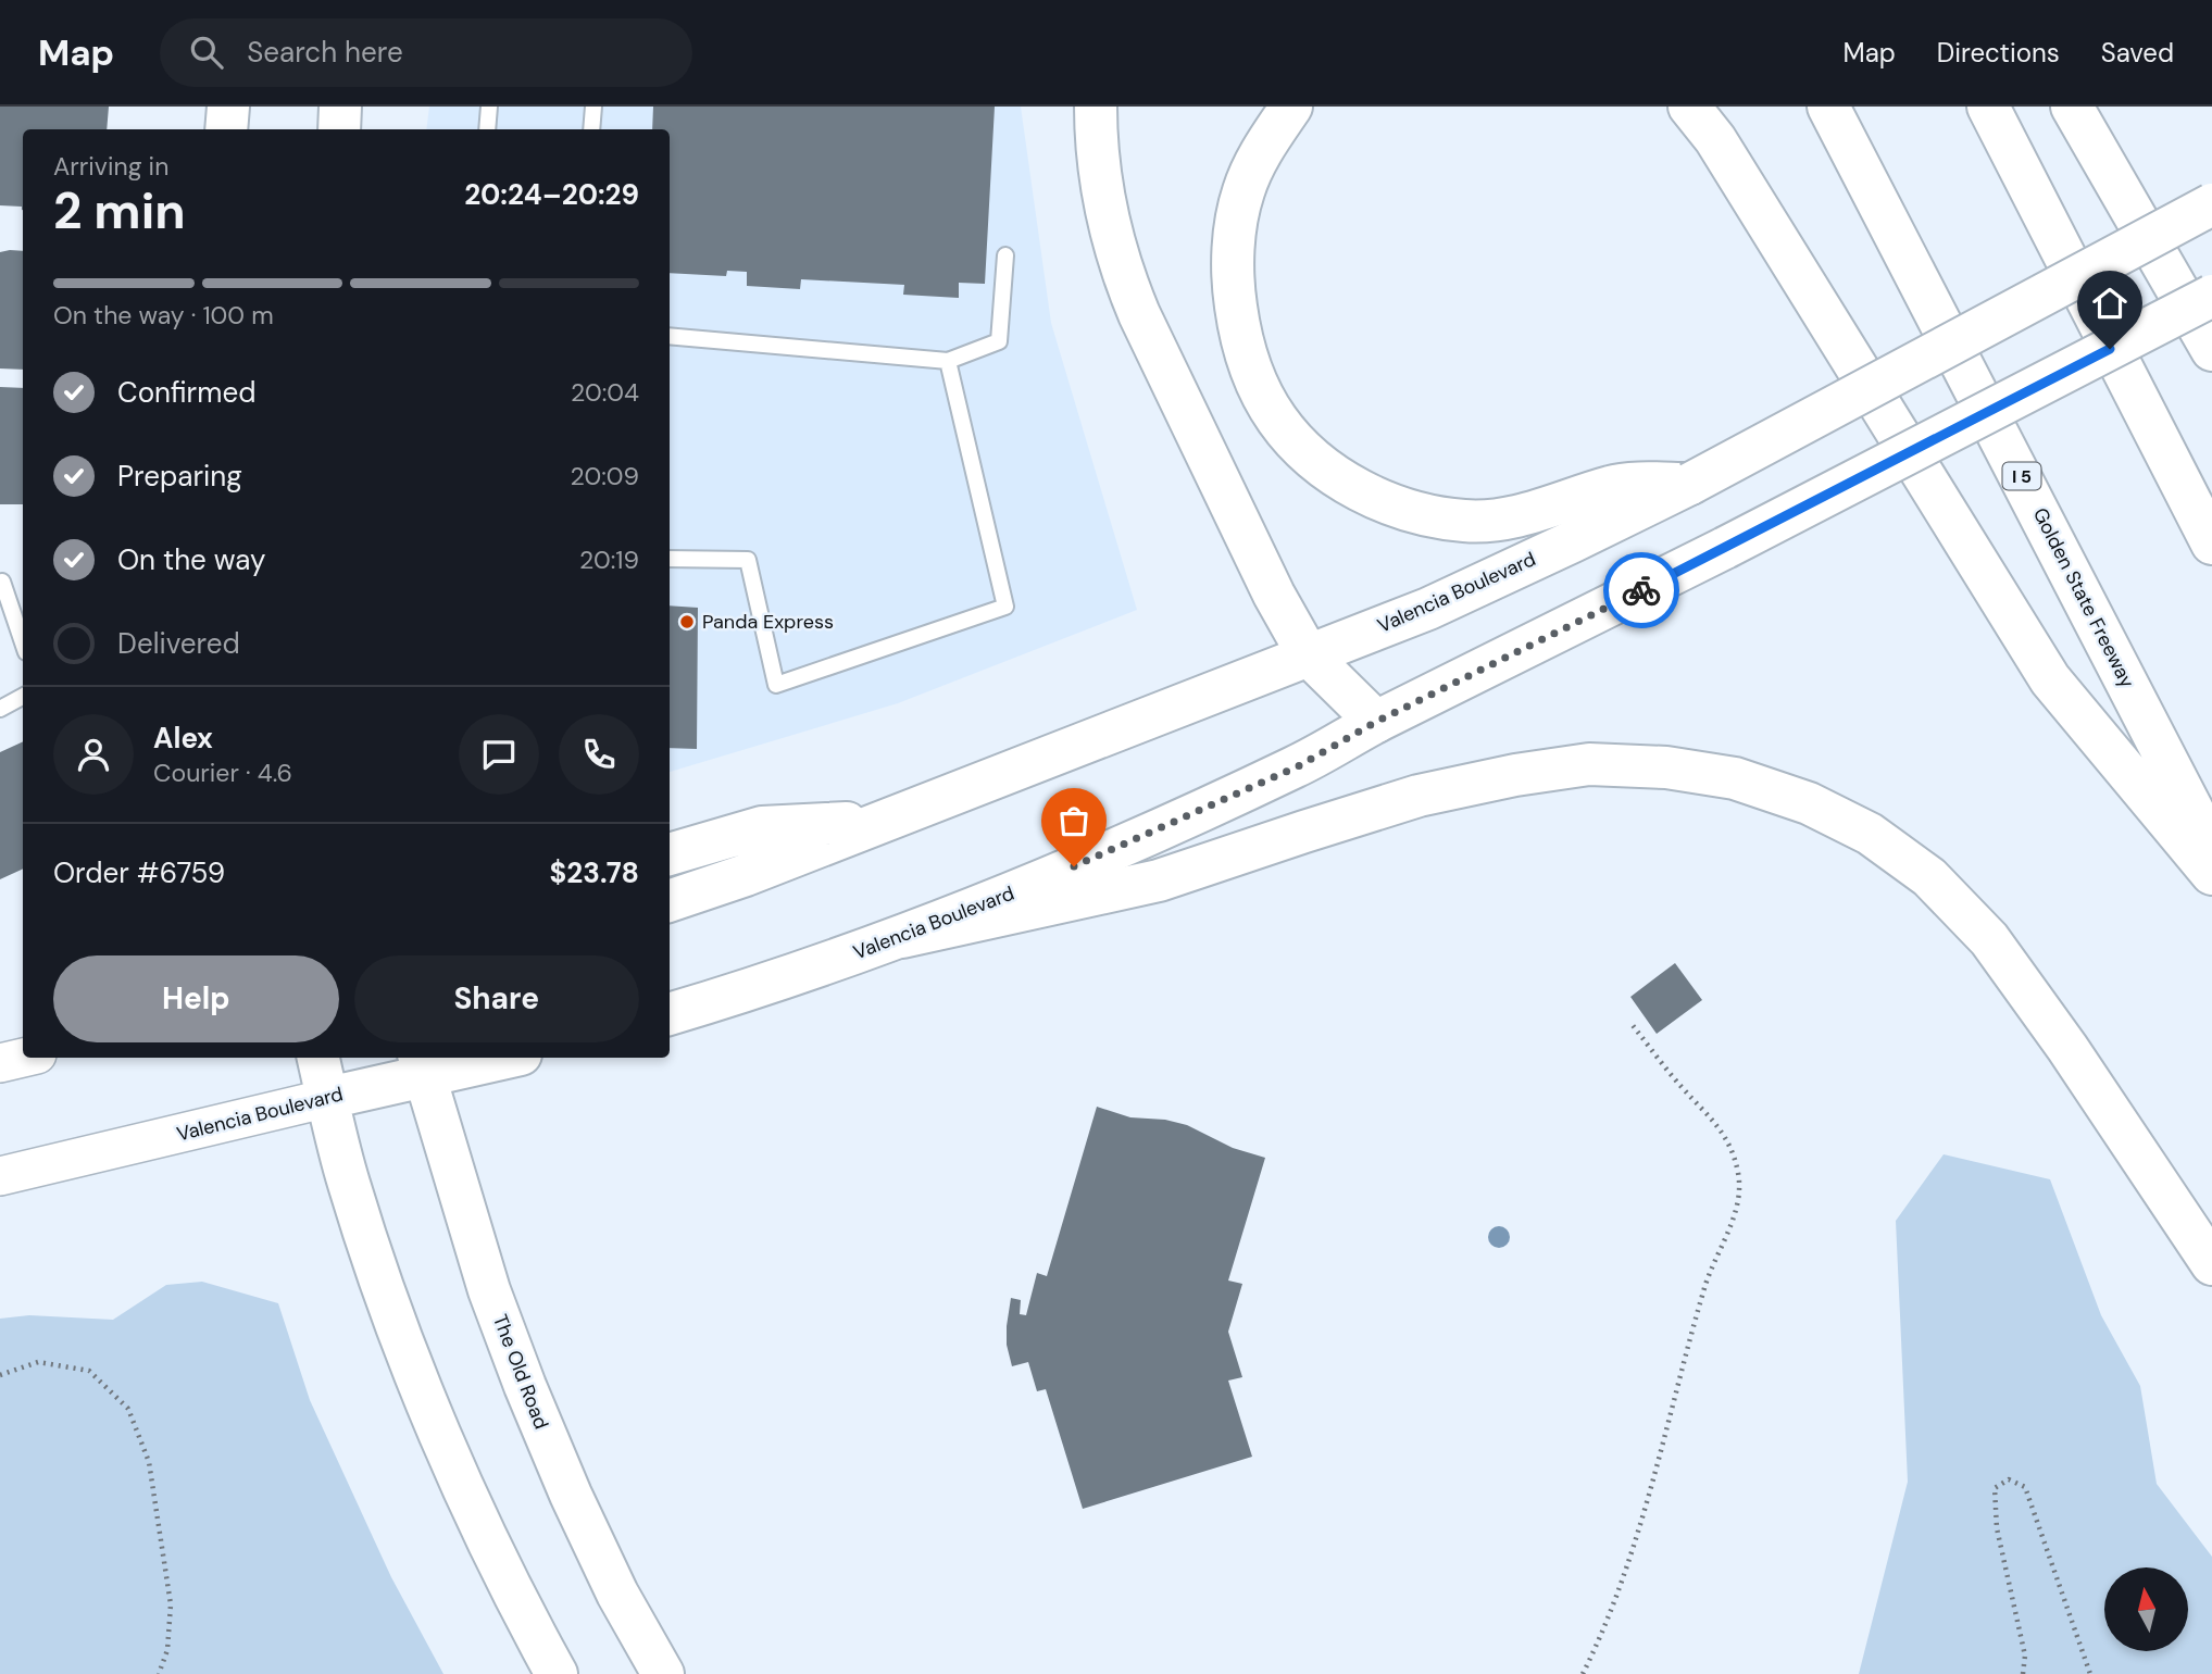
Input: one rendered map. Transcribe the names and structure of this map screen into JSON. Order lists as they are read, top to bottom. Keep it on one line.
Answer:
{"streets":{"main road":["I 5","Valencia Boulevard","Golden State Freeway","The Old Road"]},"crossings":[["Valencia Boulevard","The Old Road"]],"places":["Panda Express"],"north":"top","page":{"header":"Map","search":"Search here","nav":["Map","Directions","Saved"],"heading":["2 min","Arriving in","20:24–20:29"],"panel":["Alex","Courier · 4.6","Order #6759","$23.78"],"bar":"On the way · 100 m","list":[["Confirmed","20:04"],["Preparing","20:09"],["On the way","20:19"],"Delivered"],"buttons":["Help","Share"]}}
